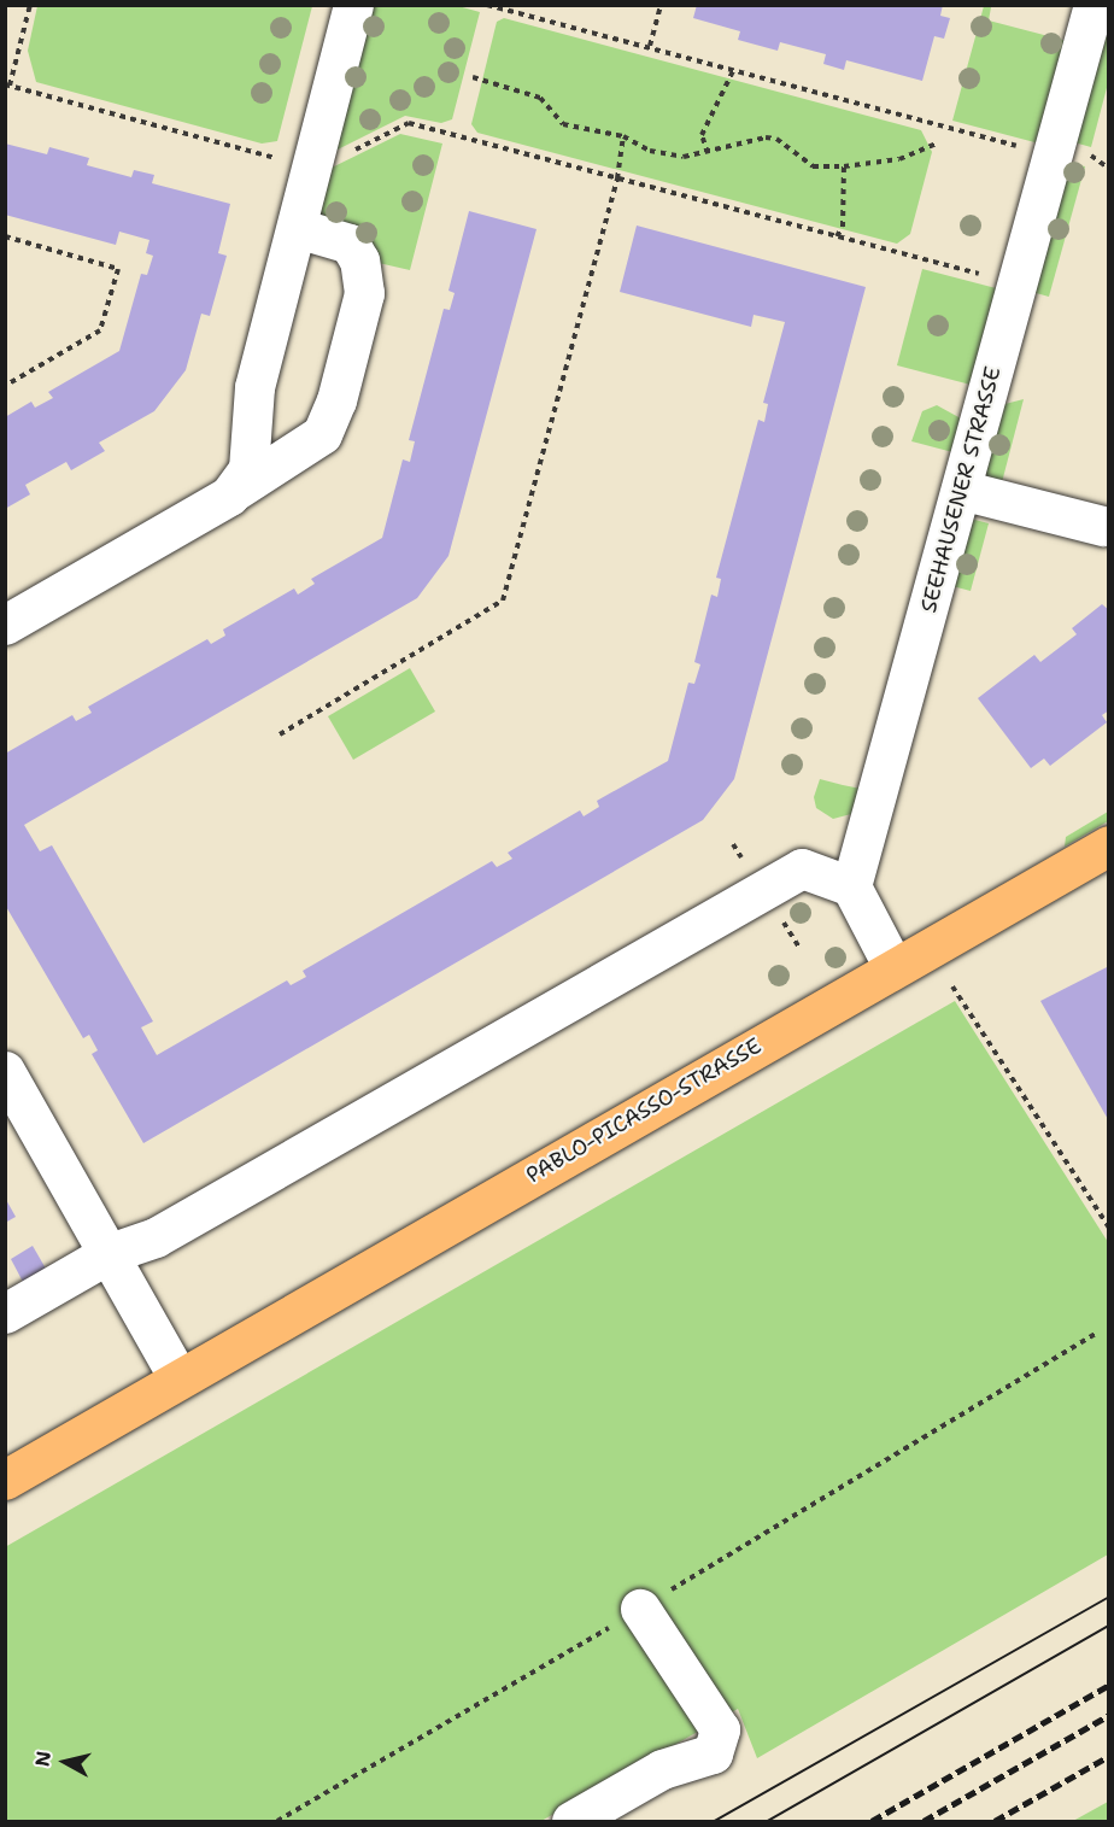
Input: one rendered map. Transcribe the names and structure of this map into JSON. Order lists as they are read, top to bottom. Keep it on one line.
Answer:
{"streets":{"main road":["PABLO-PICASSO-STRASSE"],"street":["SEEHAUSENER STRASSE"]},"north":"left"}
